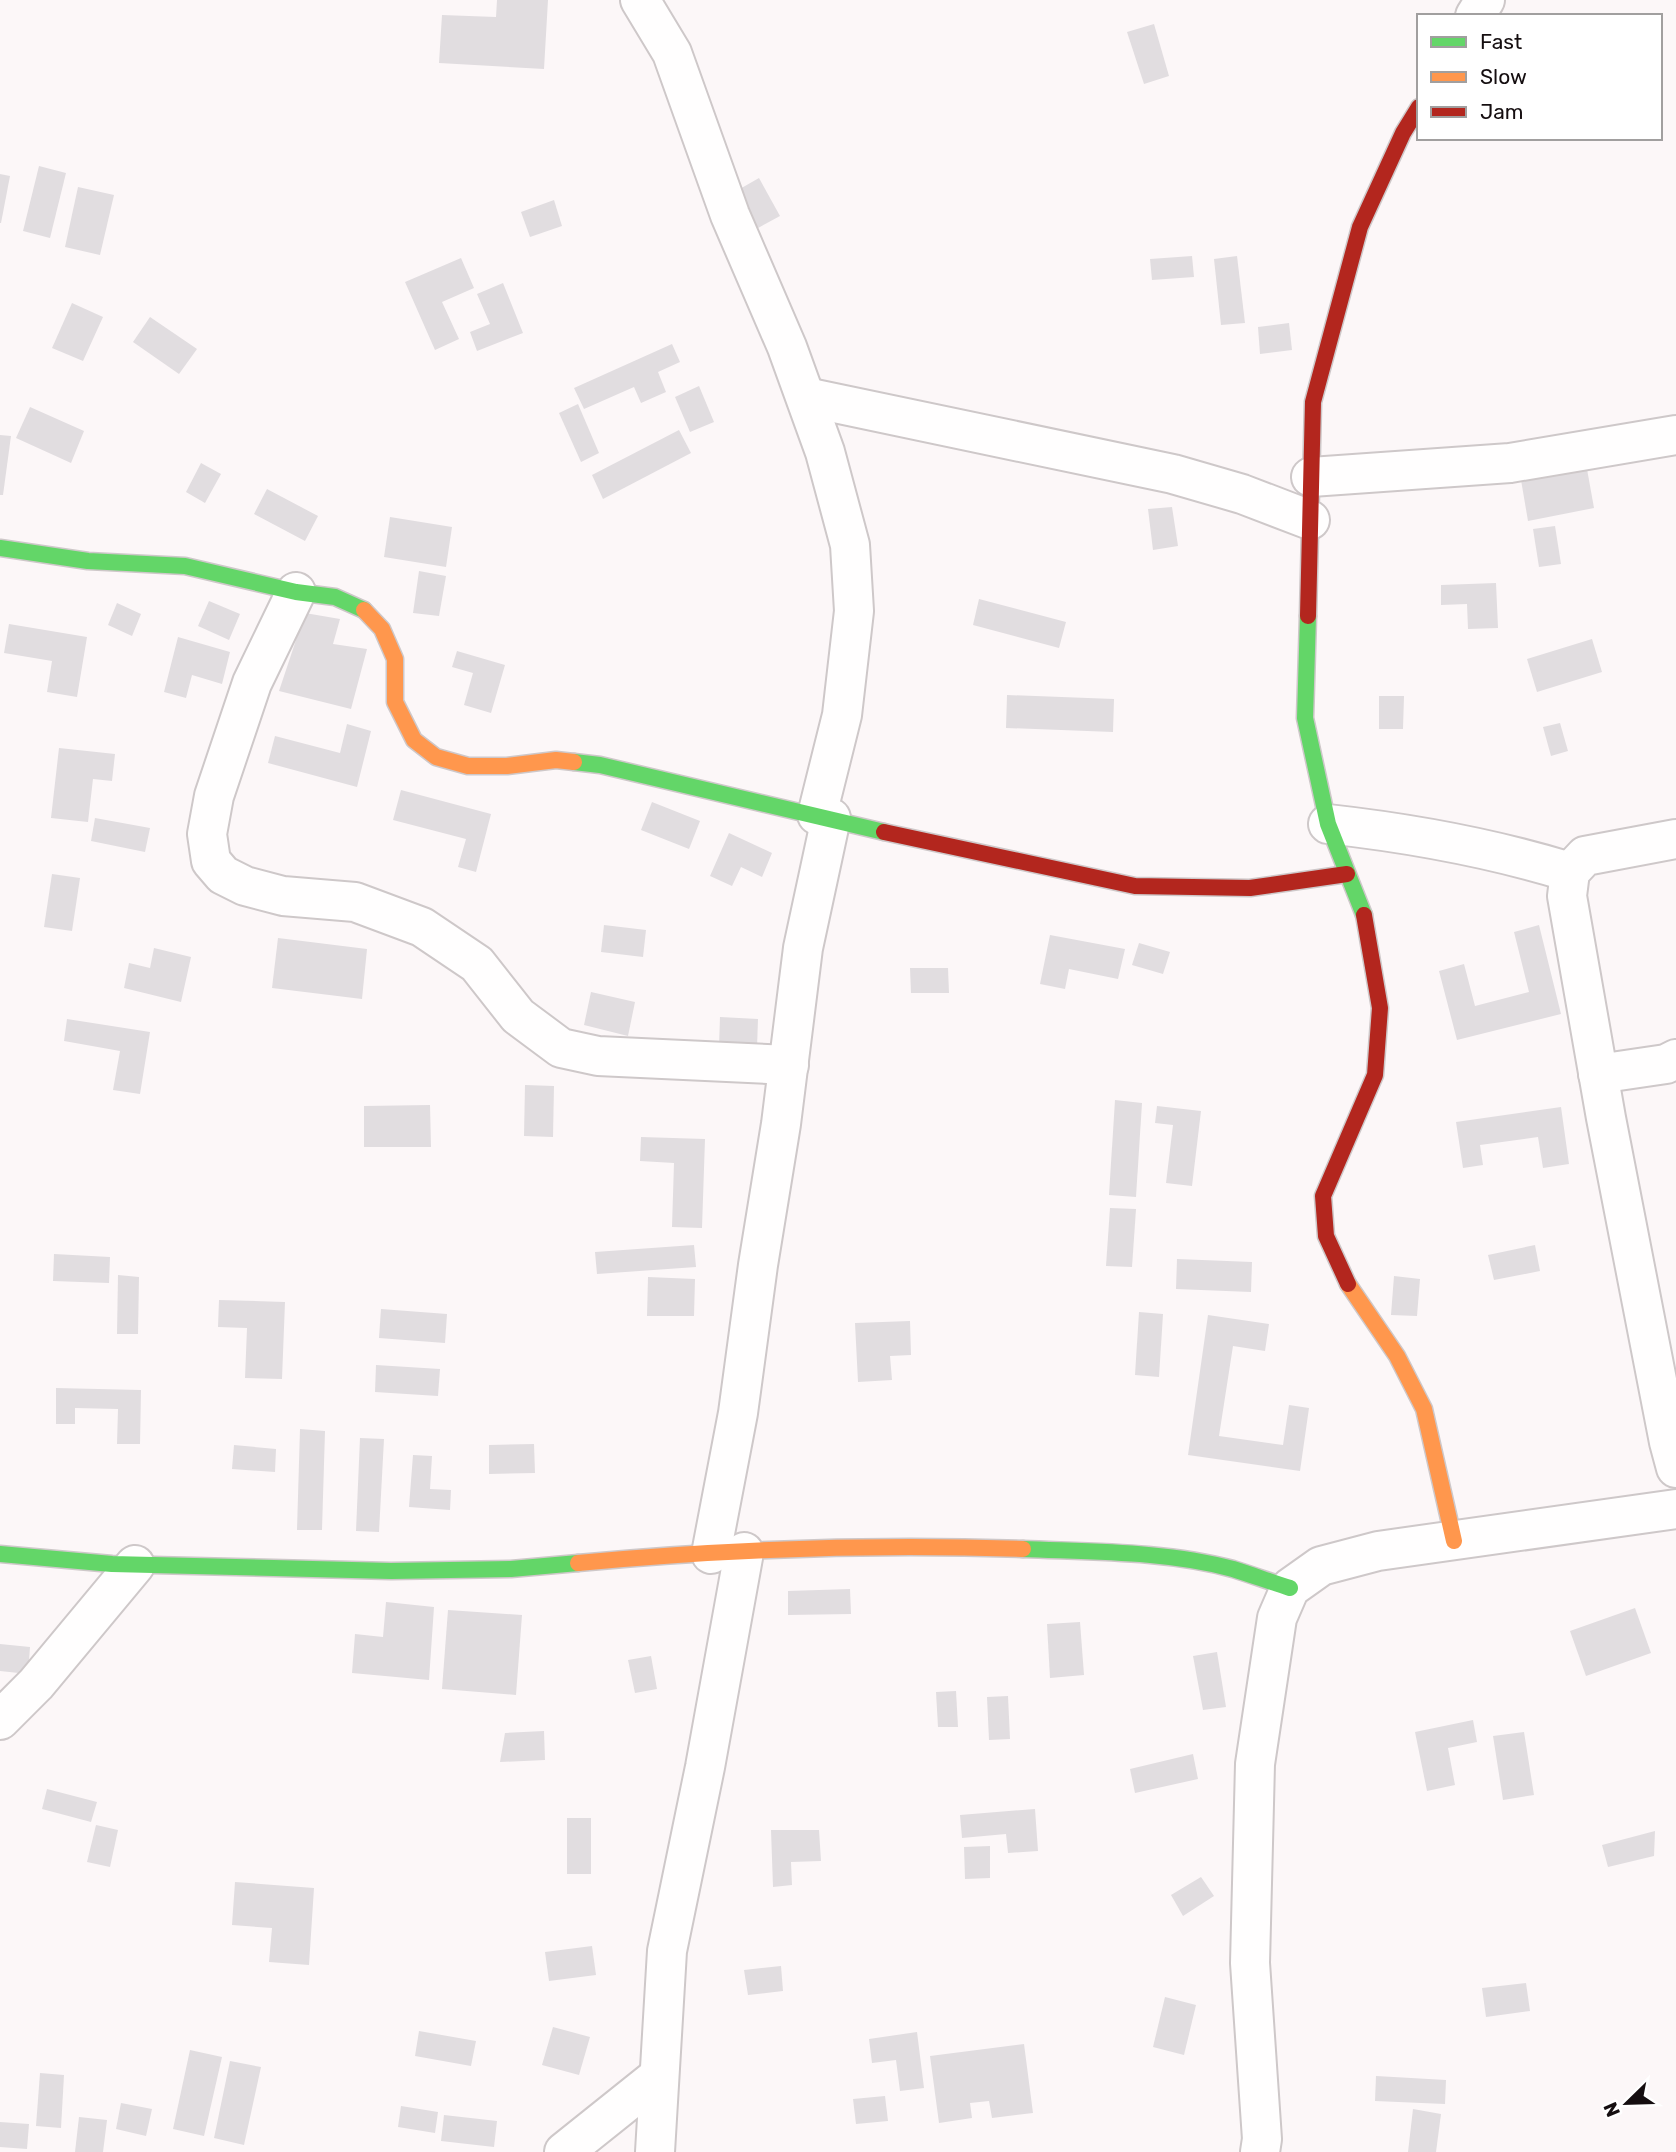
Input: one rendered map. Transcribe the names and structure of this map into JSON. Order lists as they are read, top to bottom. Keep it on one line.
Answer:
{"legend":["Fast","Slow","Jam"],"north":"bottom left"}
